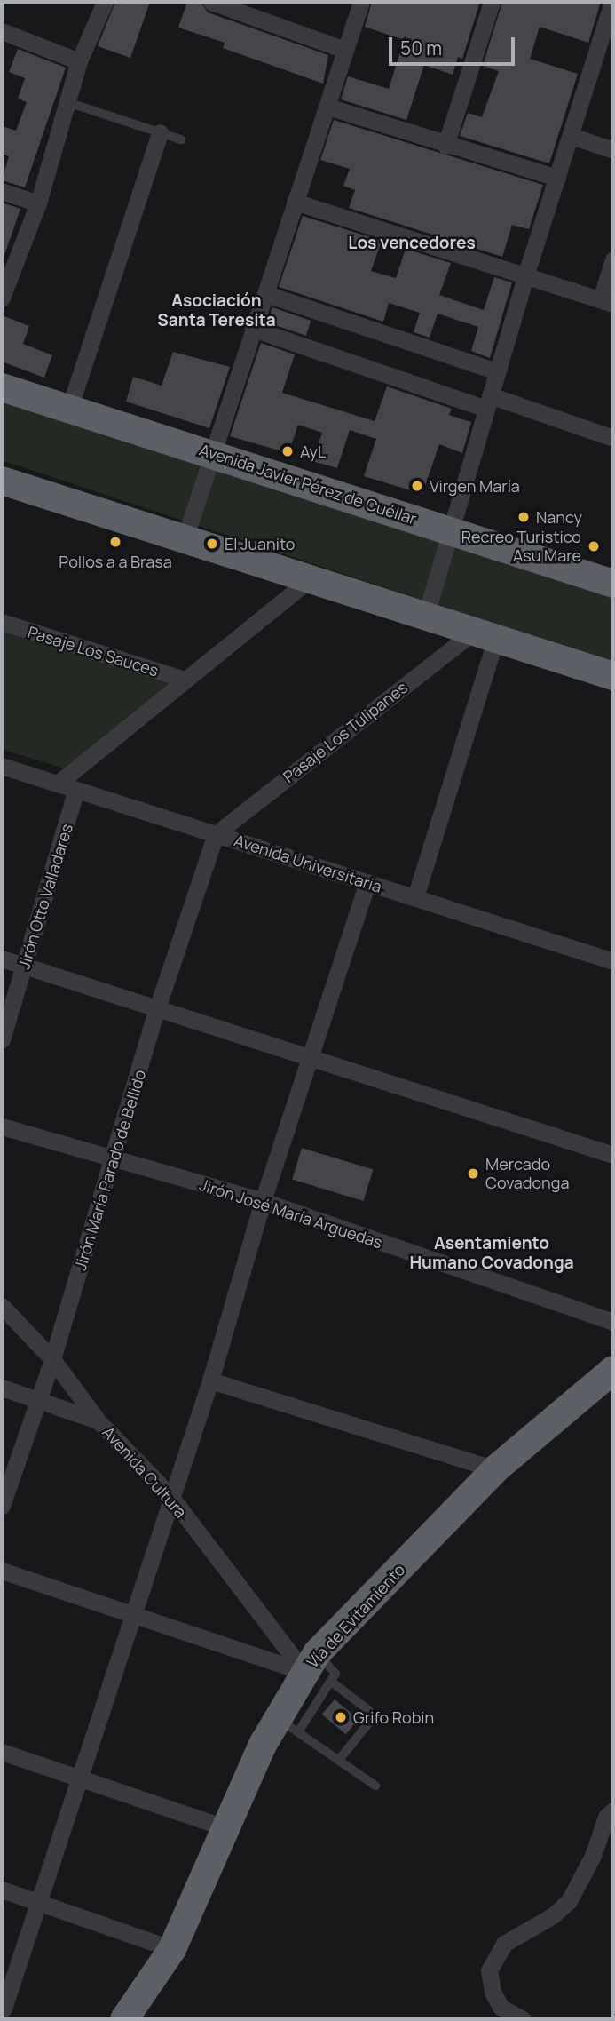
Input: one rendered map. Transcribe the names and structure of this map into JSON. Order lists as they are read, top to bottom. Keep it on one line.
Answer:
{"streets":{"highway":["Avenida Javier Pérez de Cuéllar","Vía de Evitamiento"],"street":["Pasaje Los Sauces","Pasaje Los Tulipanes","Avenida Universitaria","Jirón Otto Valladares","Jirón María Parado de Bellido","Jirón José María Arguedas","Avenida Cultura"]},"crossings":[["Pasaje Los Tulipanes","Avenida Universitaria"],["Pasaje Los Tulipanes","Jirón María Parado de Bellido"],["Avenida Universitaria","Jirón Otto Valladares"],["Avenida Universitaria","Jirón María Parado de Bellido"],["Jirón María Parado de Bellido","Jirón José María Arguedas"],["Jirón María Parado de Bellido","Avenida Cultura"],["Avenida Cultura","Vía de Evitamiento"]],"districts":["Los vencedores","Asociación Santa Teresita","Asentamiento Humano Covadonga"],"places":["AyL","Virgen María","Nancy","Pollos a a Brasa","El Juanito","Recreo Turistico Asu Mare","Mercado Covadonga","Grifo Robin"],"scale_bar":"50 m"}
